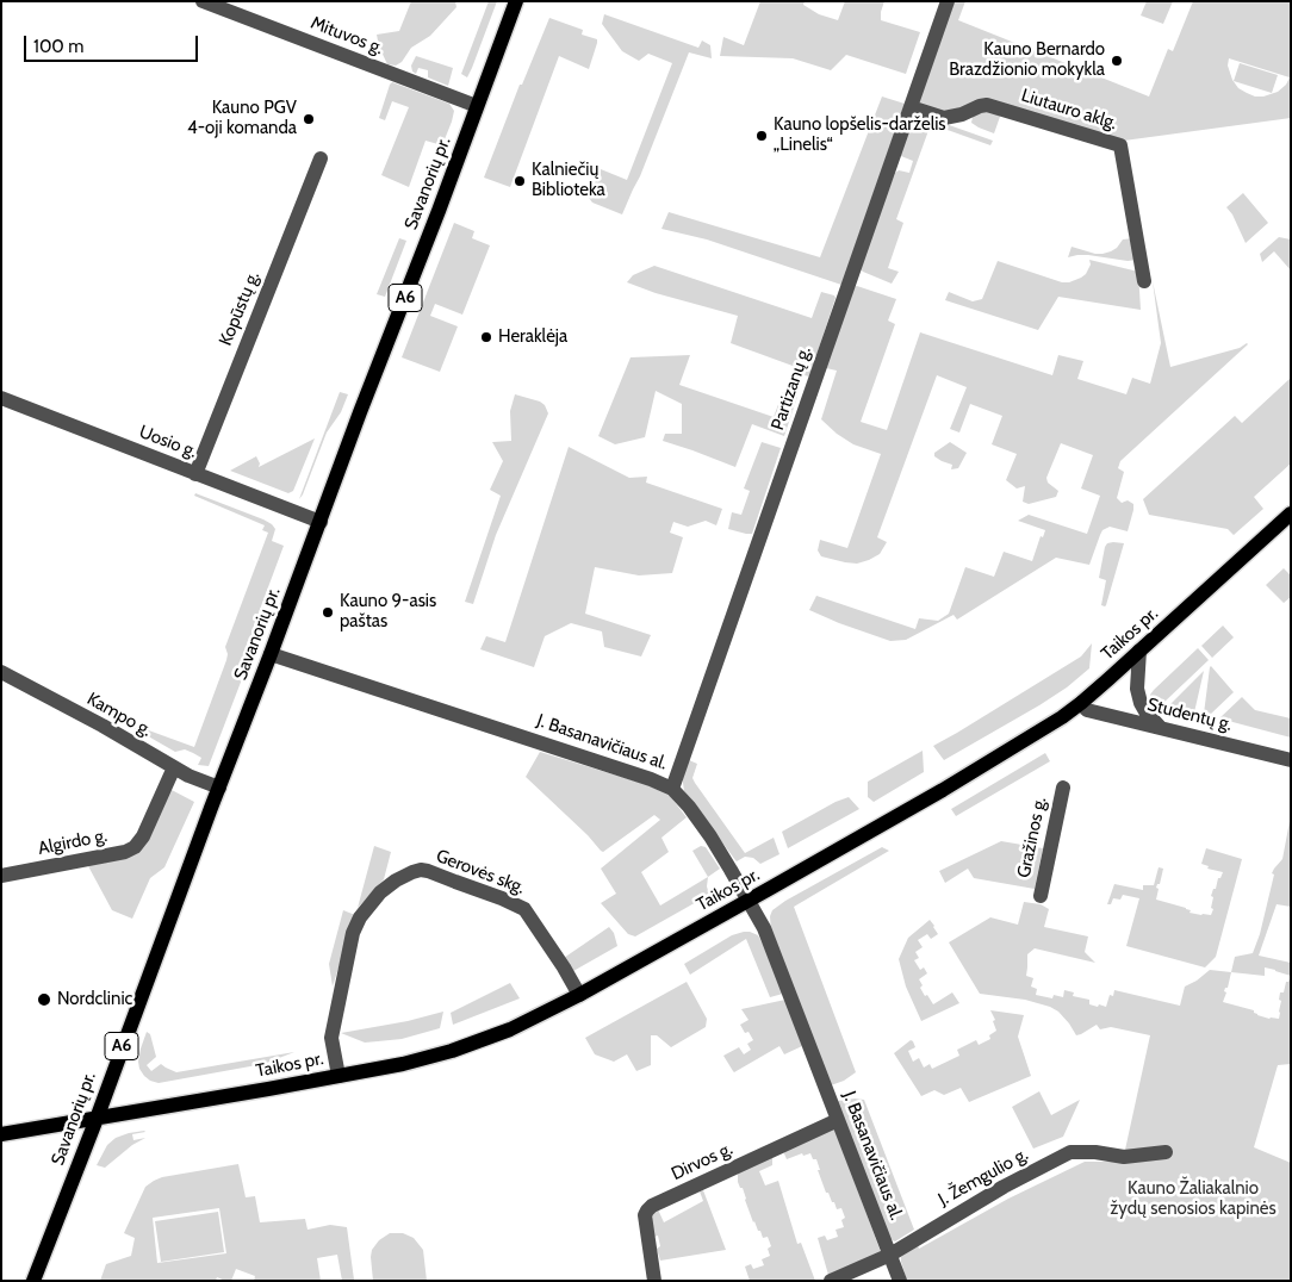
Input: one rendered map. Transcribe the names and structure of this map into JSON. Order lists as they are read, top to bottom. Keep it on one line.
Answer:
{"streets":{"main road":["Savanorių pr.","A6","Taikos pr."],"street":["Mituvos g.","Liutauro aklg.","Kopūstų g.","Partizanų g.","Uosio g.","Kampo g.","Studentų g.","J. Basanavičiaus al.","Gražinos g.","Algirdo g.","Gerovės skg.","Dirvos g.","J. Žemgulio g."]},"crossings":[["Mituvos g.","Savanorių pr."],["Liutauro aklg.","Partizanų g."],["Savanorių pr.","Uosio g."],["Savanorių pr.","Taikos pr."],["Savanorių pr.","Kampo g."],["Savanorių pr.","J. Basanavičiaus al."],["Kopūstų g.","Uosio g."],["Partizanų g.","J. Basanavičiaus al."],["Taikos pr.","Studentų g."],["Taikos pr.","J. Basanavičiaus al."],["Taikos pr.","Gerovės skg."],["Kampo g.","Algirdo g."],["J. Basanavičiaus al.","Dirvos g."],["J. Basanavičiaus al.","J. Žemgulio g."]],"parks":["Kauno Žaliakalnio žydų senosios kapinės"],"places":["Kauno Bernardo Brazdžionio mokykla","Kauno PGV 4-oji komanda","Kauno lopšelis-darželis „Linelis“","Kalniečių Biblioteka","Heraklėja","Kauno 9-asis paštas","Nordclinic"],"scale_bar":"100 m"}
